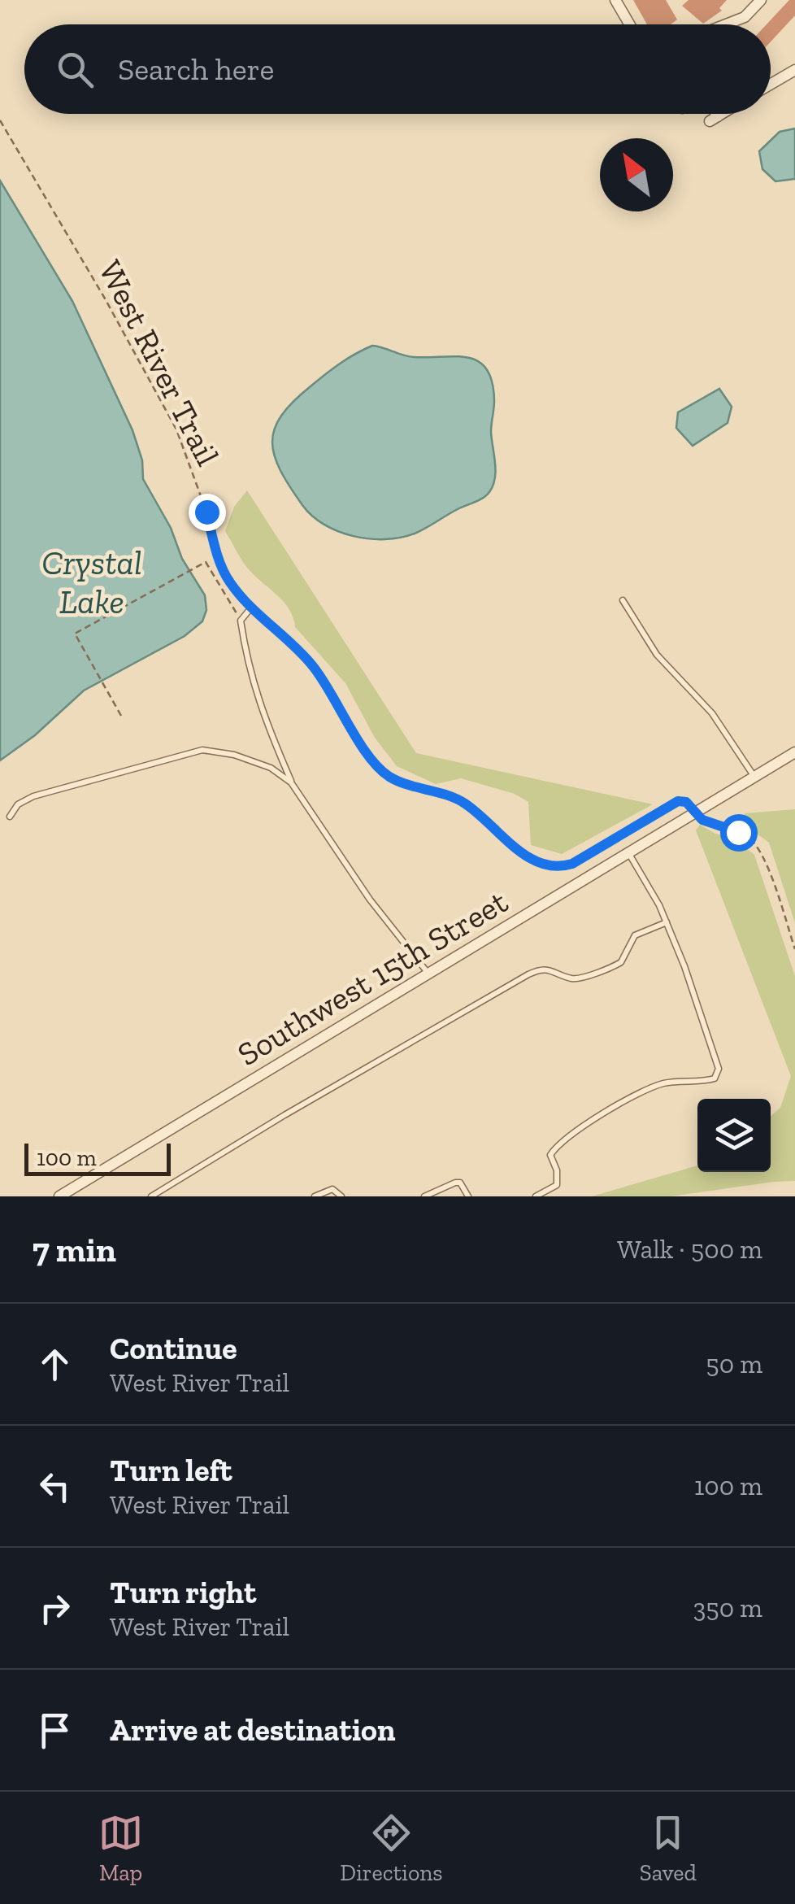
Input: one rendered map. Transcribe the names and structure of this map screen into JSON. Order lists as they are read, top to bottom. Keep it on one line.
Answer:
{"streets":{"street":["Southwest 15th Street"],"path":["West River Trail"]},"crossings":[["West River Trail","Southwest 15th Street"]],"water":["Crystal Lake"],"scale_bar":"100 m","north":"top left","page":{"search":"Search here","scale":"100 m","heading":["7 min","Walk · 500 m"],"list":[["Continue","West River Trail","50 m"],["Turn left","West River Trail","100 m"],["Turn right","West River Trail","350 m"],"Arrive at destination"],"nav":["Map","Directions","Saved"]}}
